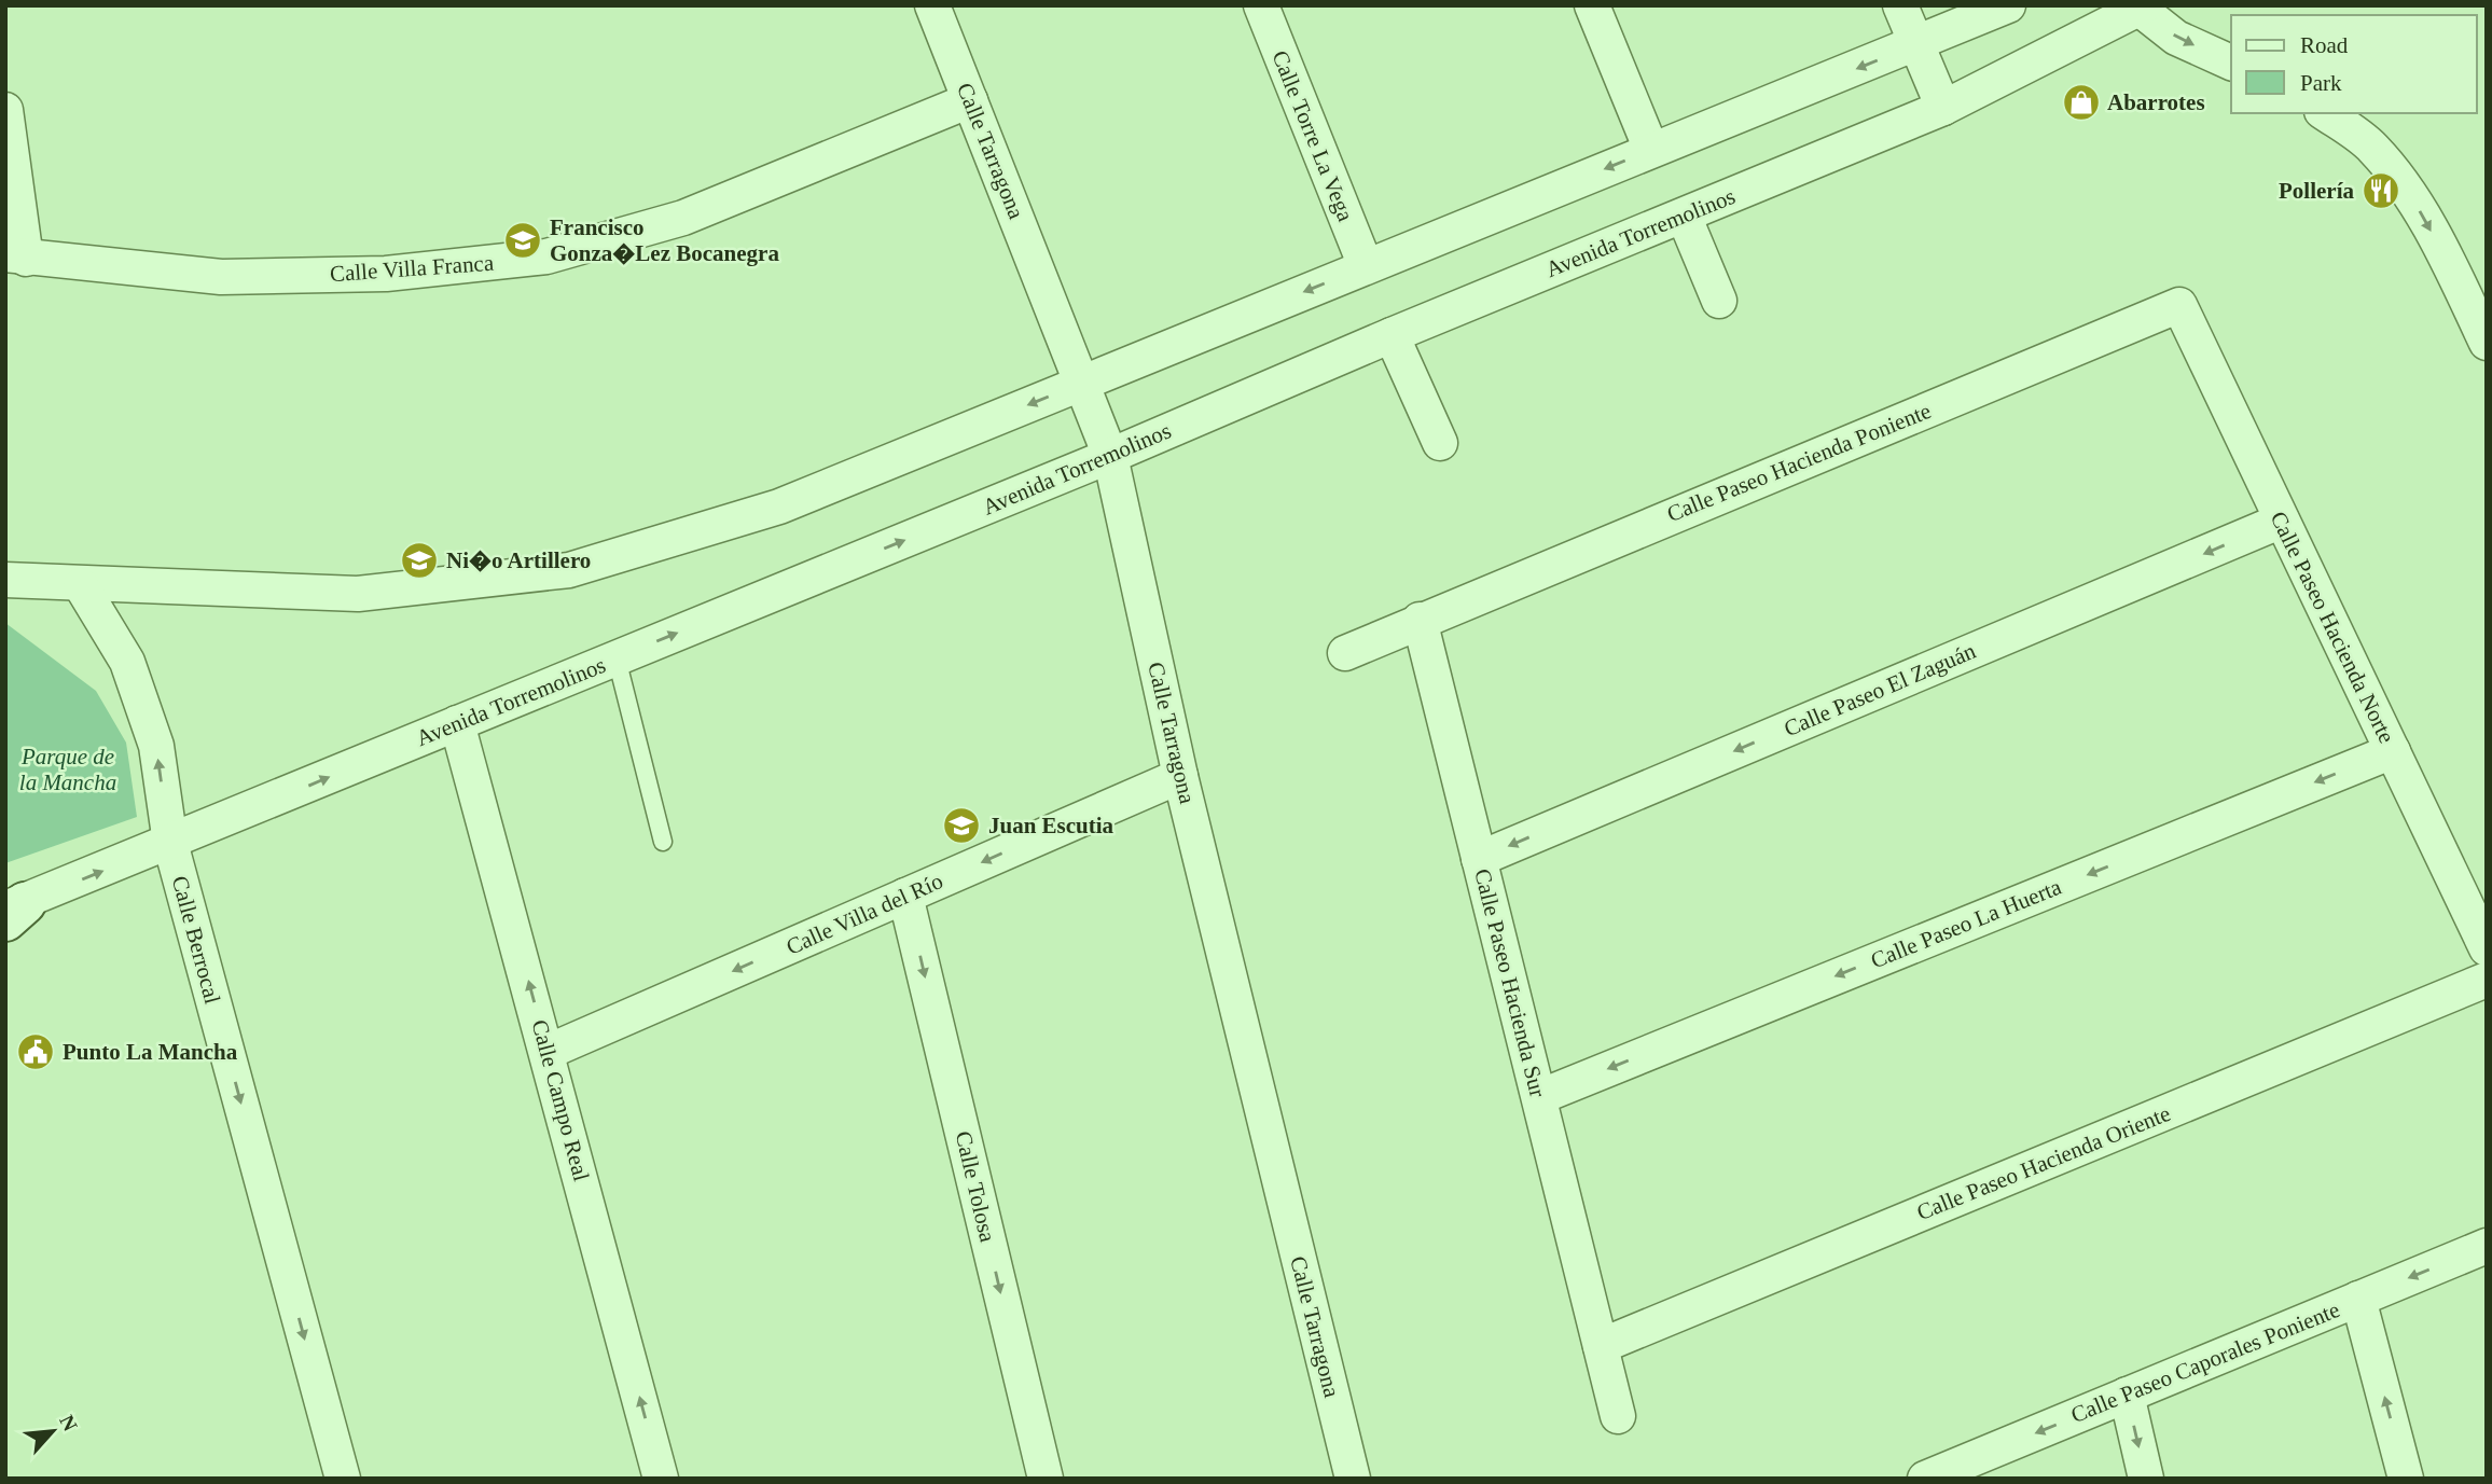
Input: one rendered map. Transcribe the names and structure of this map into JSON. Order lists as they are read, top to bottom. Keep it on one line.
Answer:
{"streets":{"street":["Calle Torre La Vega","Calle Tarragona","Avenida Torremolinos","Calle Villa Franca","Calle Paseo Hacienda Poniente","Calle Paseo Hacienda Norte","Calle Paseo El Zaguán","Calle Villa del Río","Calle Paseo La Huerta","Calle Berrocal","Calle Paseo Hacienda Sur","Calle Campo Real","Calle Paseo Hacienda Oriente","Calle Tolosa","Calle Paseo Caporales Poniente"]},"crossings":[["Calle Tarragona","Avenida Torremolinos"],["Calle Tarragona","Calle Villa Franca"],["Calle Tarragona","Calle Villa del Río"],["Avenida Torremolinos","Calle Berrocal"],["Avenida Torremolinos","Calle Campo Real"],["Calle Paseo Hacienda Poniente","Calle Paseo Hacienda Norte"],["Calle Paseo Hacienda Poniente","Calle Paseo Hacienda Sur"],["Calle Paseo Hacienda Norte","Calle Paseo El Zaguán"],["Calle Paseo Hacienda Norte","Calle Paseo La Huerta"],["Calle Paseo El Zaguán","Calle Paseo Hacienda Sur"],["Calle Villa del Río","Calle Campo Real"],["Calle Villa del Río","Calle Tolosa"],["Calle Paseo La Huerta","Calle Paseo Hacienda Sur"],["Calle Paseo Hacienda Sur","Calle Paseo Hacienda Oriente"]],"one_way":["Calle Paseo El Zaguán","Calle Villa del Río","Calle Paseo La Huerta","Calle Campo Real","Calle Tolosa","Calle Paseo Caporales Poniente"],"parks":["Parque de la Mancha"],"places":{"shop":["Abarrotes"],"restaurant":["Pollería"],"school or university":["Francisco Gonza�Lez Bocanegra","Ni�o Artillero","Juan Escutia"],"public building":["Punto La Mancha"]},"legend":["Road","Park"],"north":"top right"}
